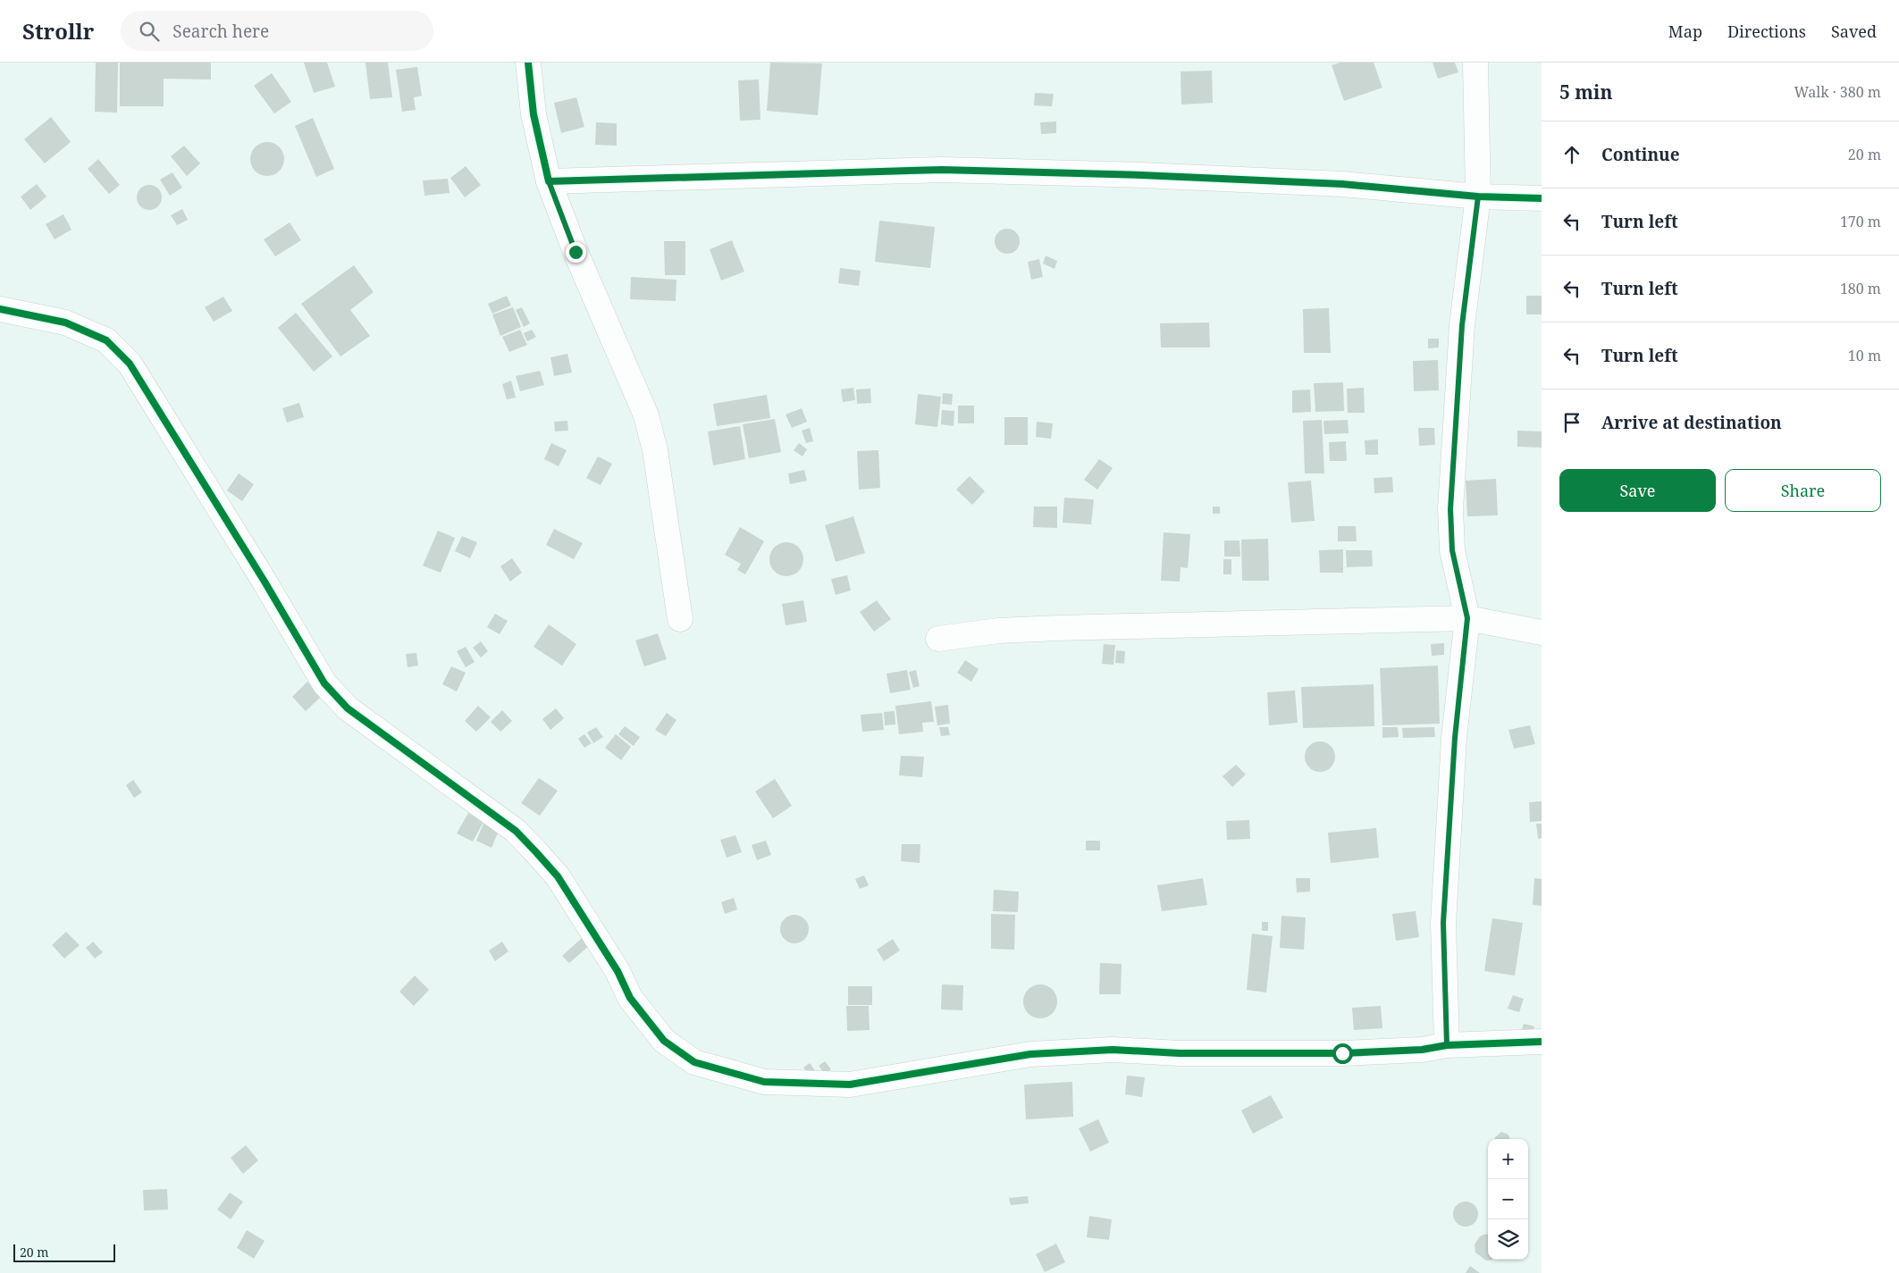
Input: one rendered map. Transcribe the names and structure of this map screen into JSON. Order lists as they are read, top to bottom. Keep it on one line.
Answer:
{"scale_bar":"20 m","page":{"header":"Strollr","search":"Search here","nav":["Map","Directions","Saved"],"heading":["5 min","Walk · 380 m"],"list":[["Continue","20 m"],["Turn left","170 m"],["Turn left","180 m"],["Turn left","10 m"],"Arrive at destination"],"buttons":["Save","Share"],"map_buttons":["+","−"],"scale":"20 m"}}
